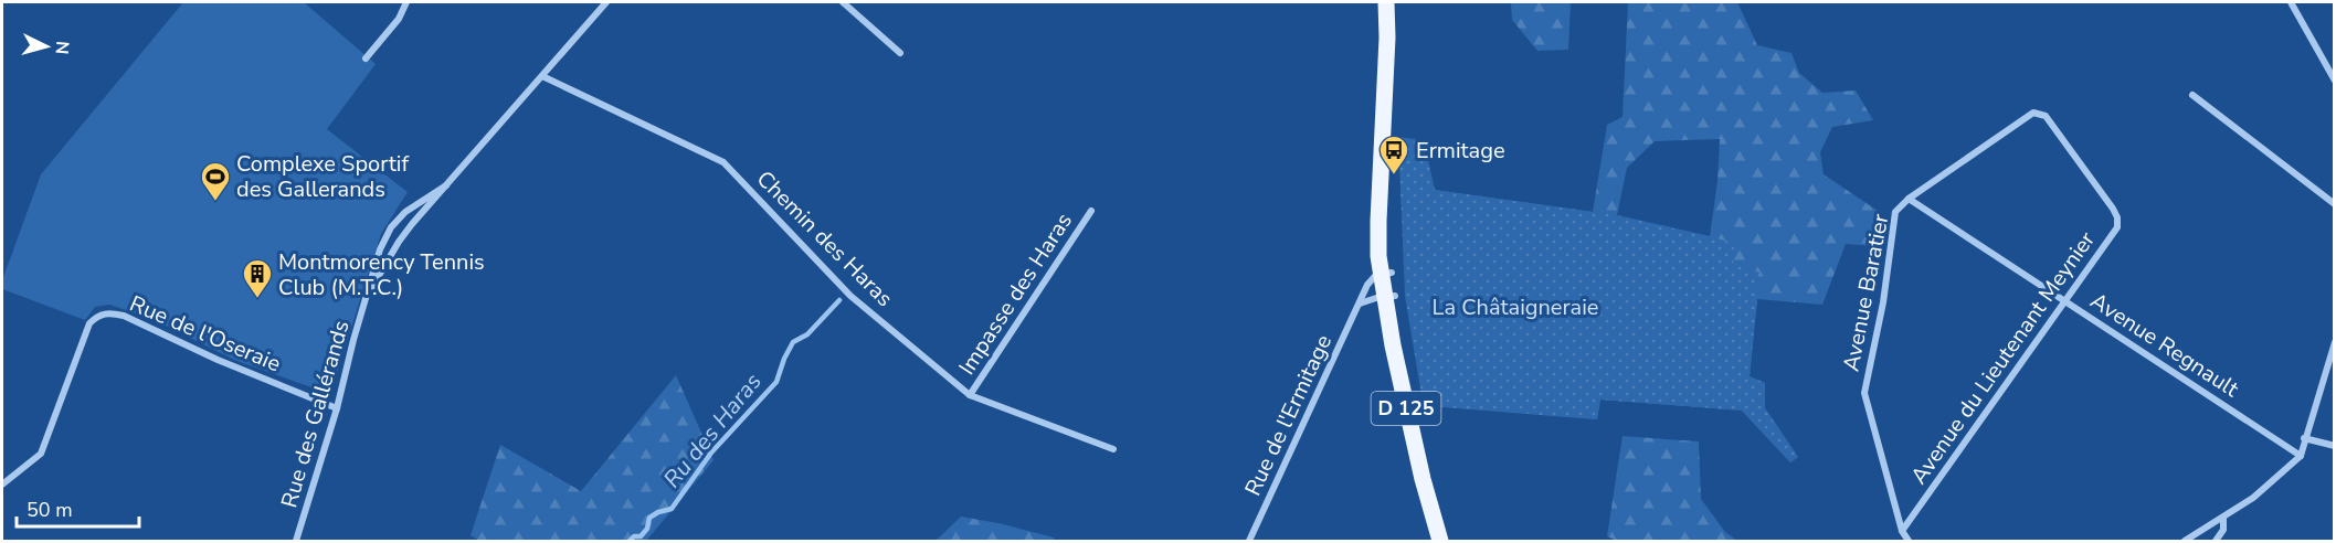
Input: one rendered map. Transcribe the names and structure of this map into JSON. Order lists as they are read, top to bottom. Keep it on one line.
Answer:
{"streets":{"main road":["D 125"],"street":["Chemin des Haras","Avenue Baratier","Impasse des Haras","Rue de l'Oseraie","Avenue Regnault","Avenue du Lieutenant Meynier","Rue des Gallérands","Rue de l'Ermitage"]},"crossings":[["Chemin des Haras","Impasse des Haras"],["Chemin des Haras","Rue des Gallérands"],["Avenue Baratier","Avenue Regnault"],["Avenue Baratier","Avenue du Lieutenant Meynier"],["Rue de l'Oseraie","Rue des Gallérands"],["Avenue Regnault","Avenue du Lieutenant Meynier"],["D 125","Rue de l'Ermitage"]],"water":["Ru des Haras"],"parks":["La Châtaigneraie"],"places":{"bus stop":["Ermitage"],"sports":["Complexe Sportif des Gallerands"],"building":["Montmorency Tennis Club (M.T.C.)"]},"scale_bar":"50 m","north":"right"}
